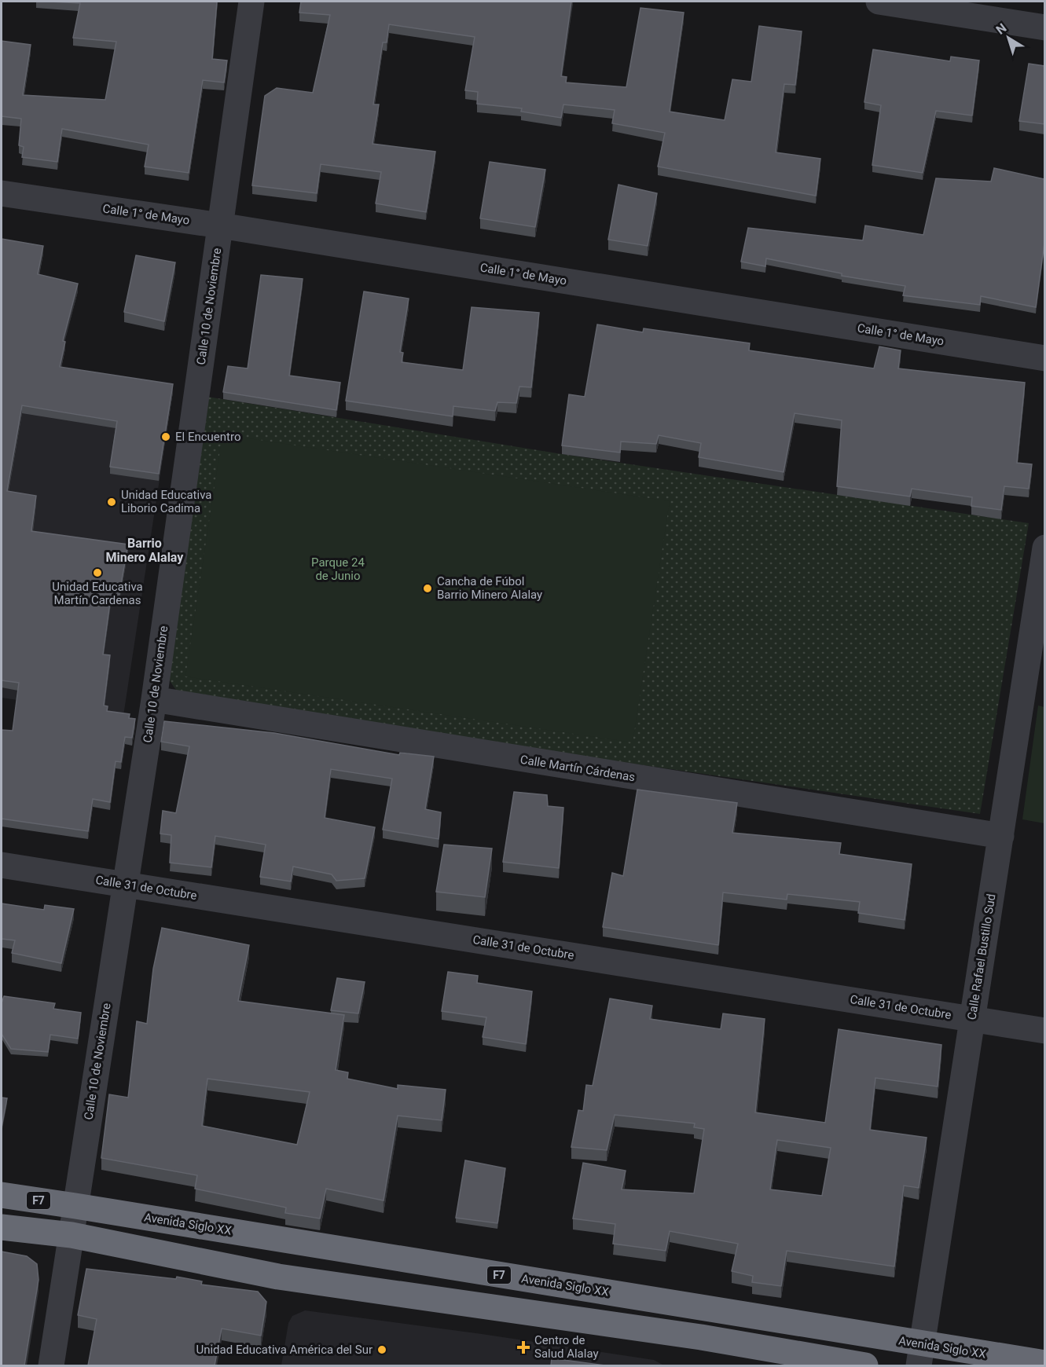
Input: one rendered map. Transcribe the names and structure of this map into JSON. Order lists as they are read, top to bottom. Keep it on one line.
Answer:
{"streets":{"highway":["F7","Avenida Siglo XX"],"street":["Calle 1° de Mayo","Calle 10 de Noviembre","Calle Martín Cárdenas","Calle 31 de Octubre","Calle Rafael Bustillo Sud"]},"crossings":[["Calle 1° de Mayo","Calle 10 de Noviembre"],["Calle 10 de Noviembre","Calle Martín Cárdenas"],["Calle 10 de Noviembre","Calle 31 de Octubre"],["Calle 10 de Noviembre","Avenida Siglo XX"],["Calle Martín Cárdenas","Calle Rafael Bustillo Sud"],["Calle 31 de Octubre","Calle Rafael Bustillo Sud"],["Calle Rafael Bustillo Sud","Avenida Siglo XX"]],"districts":["Barrio Minero Alalay"],"parks":["Parque 24 de Junio"],"places":{"other":["El Encuentro","Unidad Educativa Liborio Cadima","Unidad Educativa Martín Cardenas","Cancha de Fúbol Barrio Minero Alalay","Unidad Educativa América del Sur"],"health":["Centro de Salud Alalay"]},"north":"top left"}
